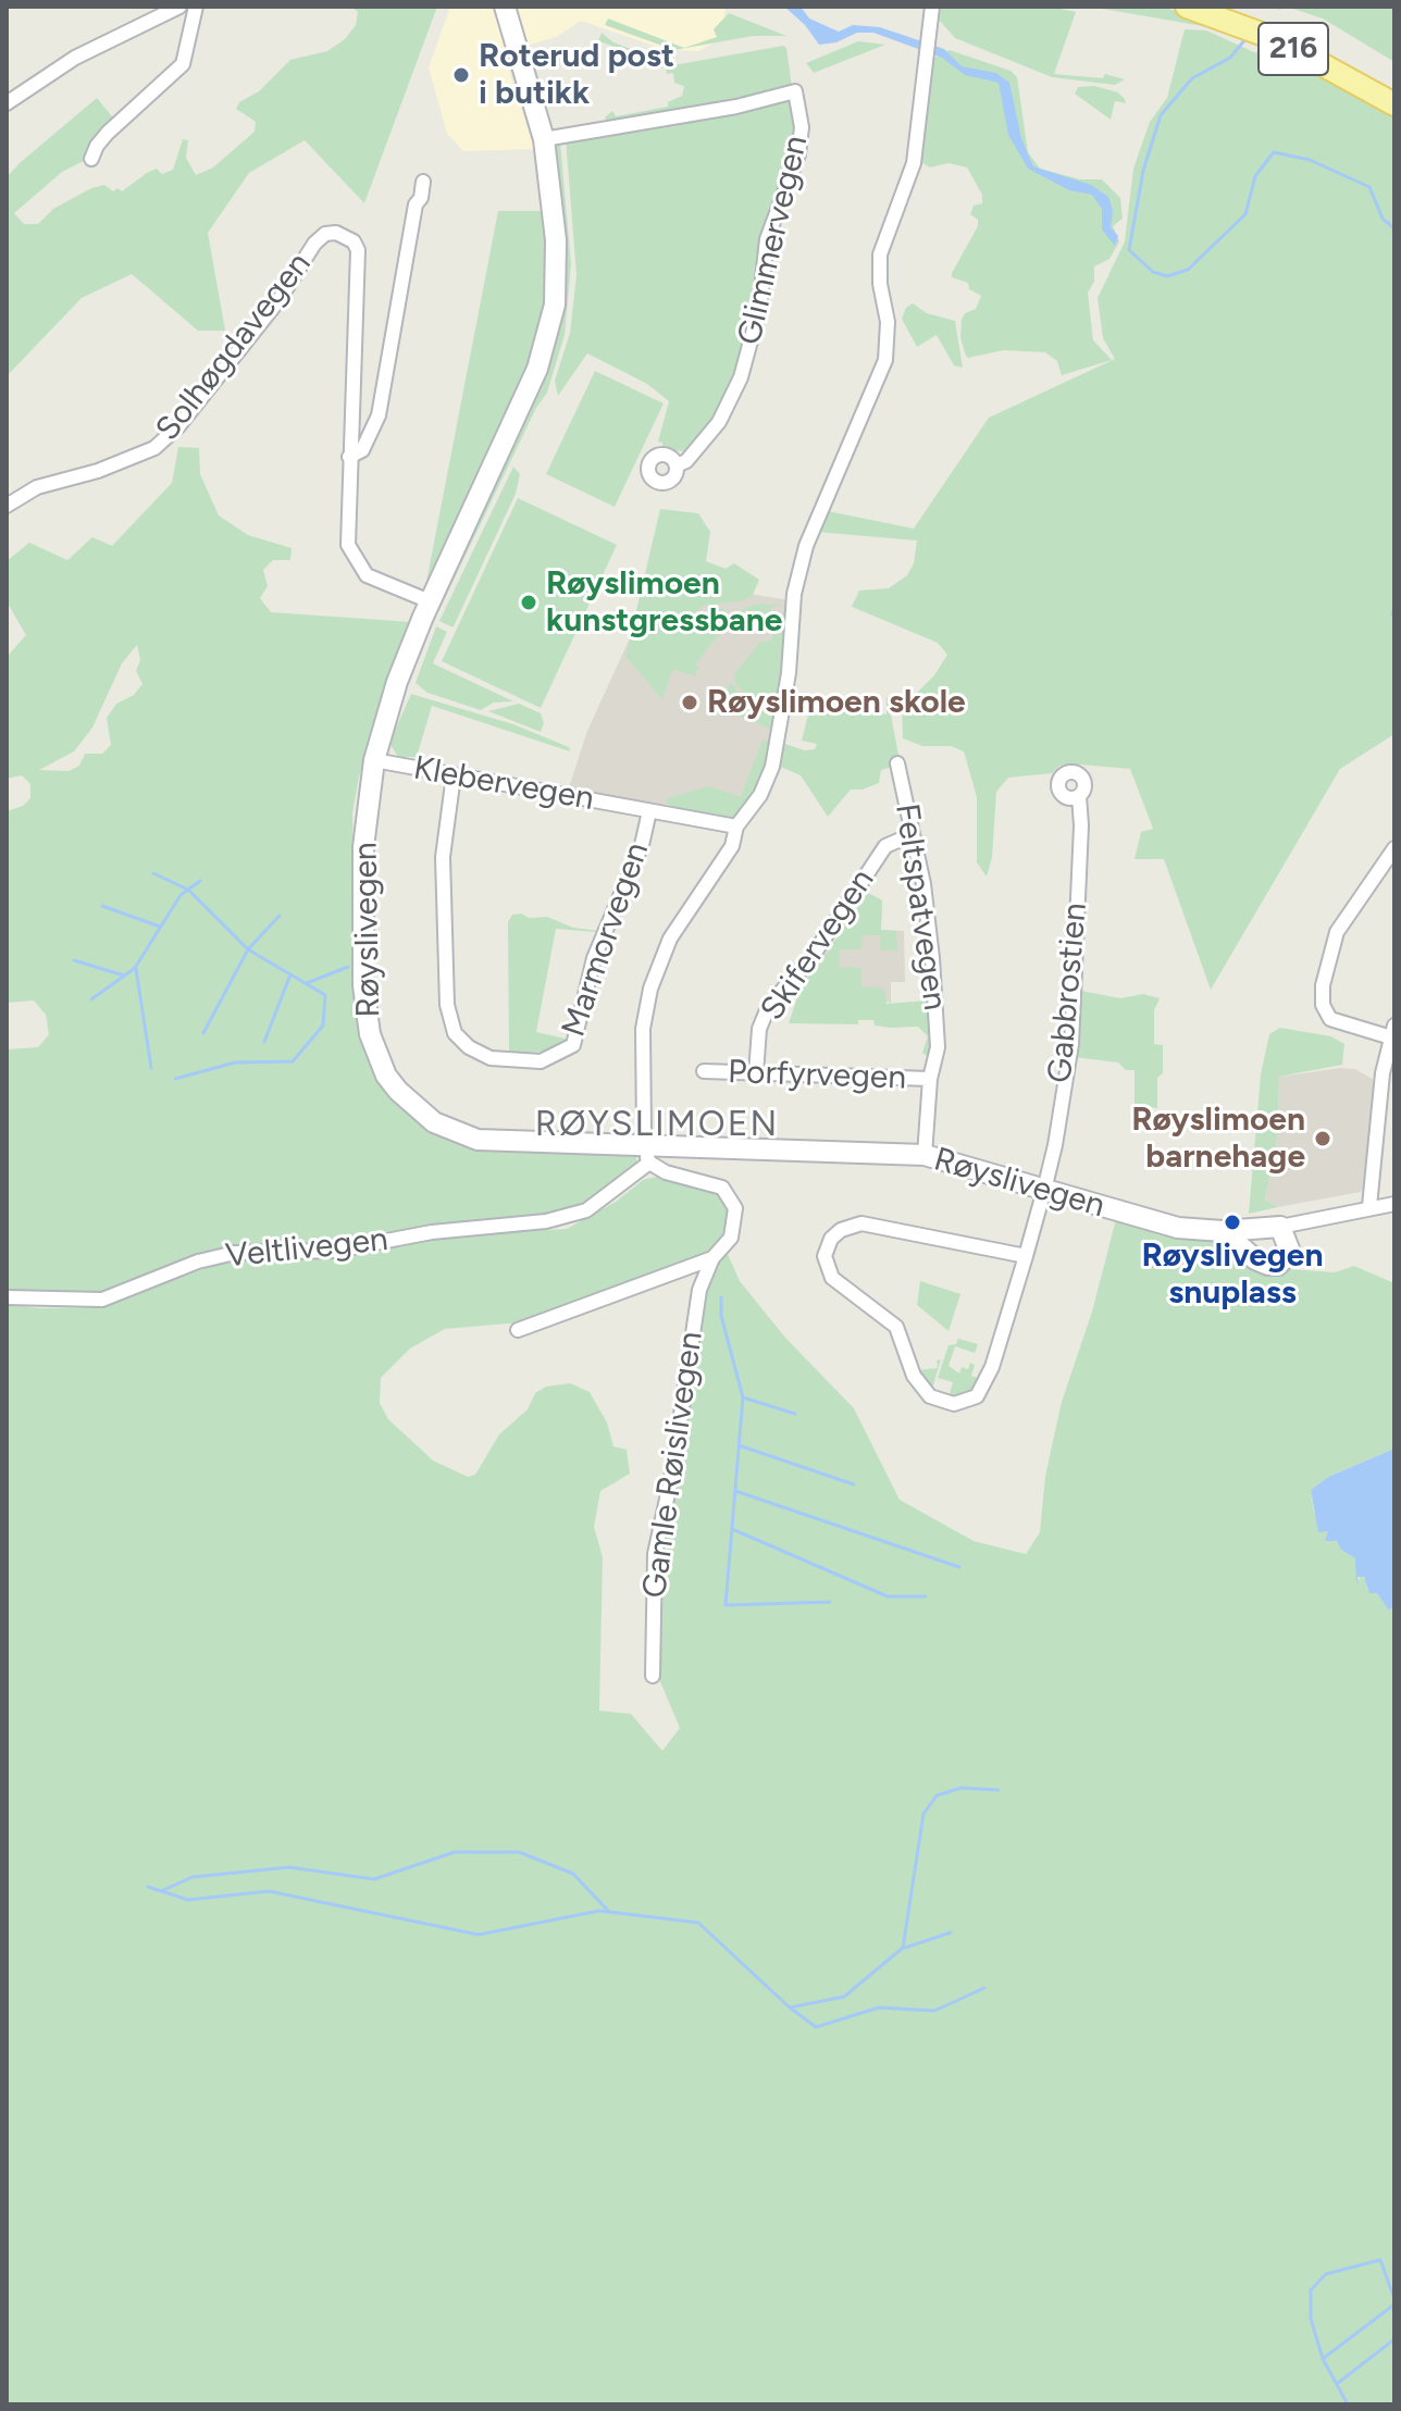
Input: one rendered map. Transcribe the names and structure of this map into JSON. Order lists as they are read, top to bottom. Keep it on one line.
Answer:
{"streets":{"main road":["216"],"street":["Glimmervegen","Solhøgdavegen","Klebervegen","Feltspatvegen","Røyslivegen","Marmorvegen","Skifervegen","Gabbrostien","Porfyrvegen","Veltlivegen","Gamle Røislivegen"]},"crossings":[["Glimmervegen","Røyslivegen"],["Solhøgdavegen","Røyslivegen"],["Klebervegen","Røyslivegen"],["Klebervegen","Marmorvegen"],["Feltspatvegen","Røyslivegen"],["Feltspatvegen","Skifervegen"],["Feltspatvegen","Porfyrvegen"],["Røyslivegen","Gabbrostien"],["Røyslivegen","Veltlivegen"],["Røyslivegen","Gamle Røislivegen"],["Skifervegen","Porfyrvegen"],["Veltlivegen","Gamle Røislivegen"]],"districts":["RØYSLIMOEN"],"places":["Roterud post i butikk","Røyslimoen kunstgressbane","Røyslimoen skole","Røyslimoen barnehage","Røyslivegen snuplass"]}
